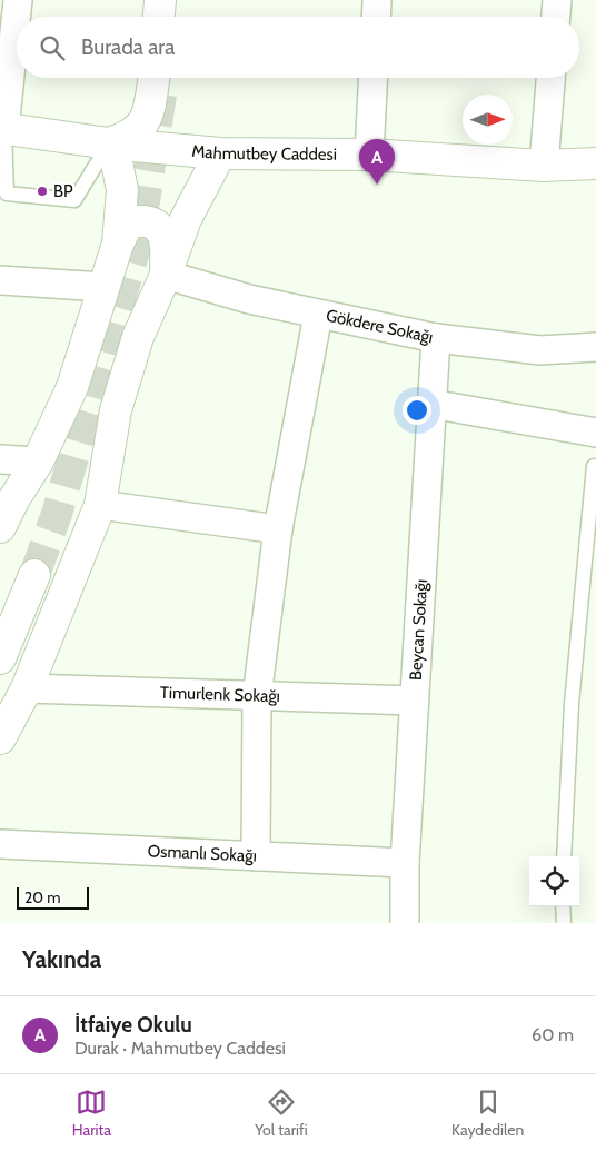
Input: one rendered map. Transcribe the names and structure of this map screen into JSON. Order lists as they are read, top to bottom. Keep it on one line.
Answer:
{"streets":{"main road":["Mahmutbey Caddesi"],"street":["Gökdere Sokağı","Beycan Sokağı","Timurlenk Sokağı","Osmanlı Sokağı"]},"crossings":[["Gökdere Sokağı","Beycan Sokağı"],["Beycan Sokağı","Timurlenk Sokağı"],["Beycan Sokağı","Osmanlı Sokağı"]],"places":["BP"],"scale_bar":"20 m","north":"right","page":{"search":"Burada ara","pins":"A","scale":"20 m","heading":"Yakında","list":[{"mark":"A","name":"İtfaiye Okulu","note":"Durak · Mahmutbey Caddesi","value":"60 m"}],"nav":["Harita","Yol tarifi","Kaydedilen"]}}
